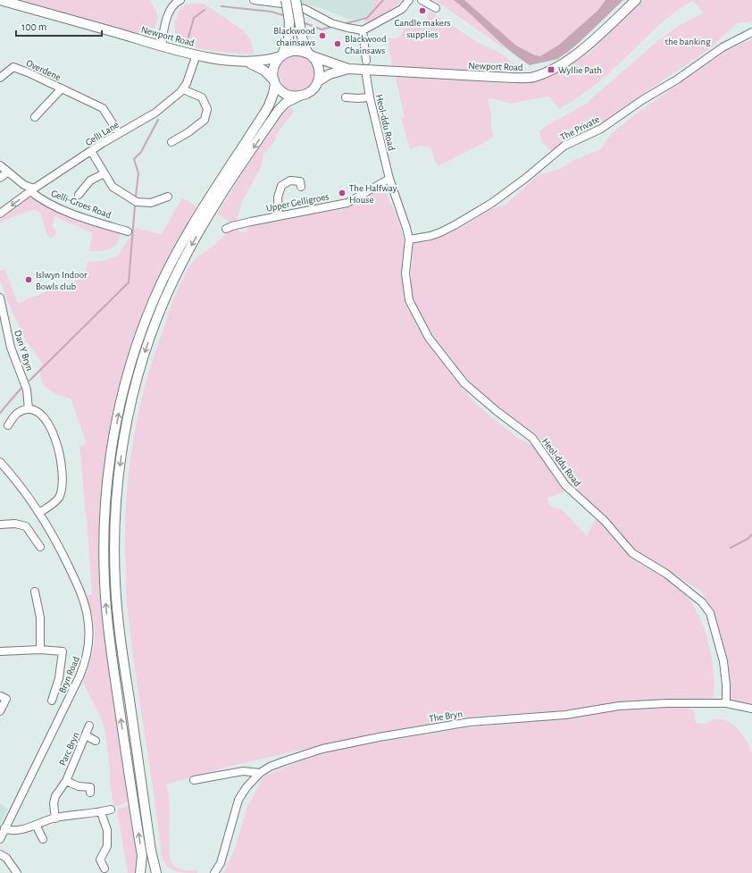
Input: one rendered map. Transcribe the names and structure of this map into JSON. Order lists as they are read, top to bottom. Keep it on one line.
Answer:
{"streets":{"main road":["Newport Road"],"street":["Overdene","Heol-ddu Road","The Private","Gelli Lane","Upper Gelligroes","Gelli-Groes Road","Dan Y Bryn","Bryn Road","The Bryn","Parc Bryn"]},"crossings":[["Newport Road","Heol-ddu Road"],["Newport Road","Gelli Lane"],["Overdene","Gelli Lane"],["Heol-ddu Road","The Private"],["Heol-ddu Road","Upper Gelligroes"],["Heol-ddu Road","The Bryn"],["Gelli Lane","Gelli-Groes Road"]],"parks":["the banking"],"places":{"other":["Candle makers supplies","Blackwood chainsaws","Blackwood Chainsaws","The Halfway House","Islwyn Indoor Bowls club"],"transit":["Wyllie Path"]},"scale_bar":"100 m"}
